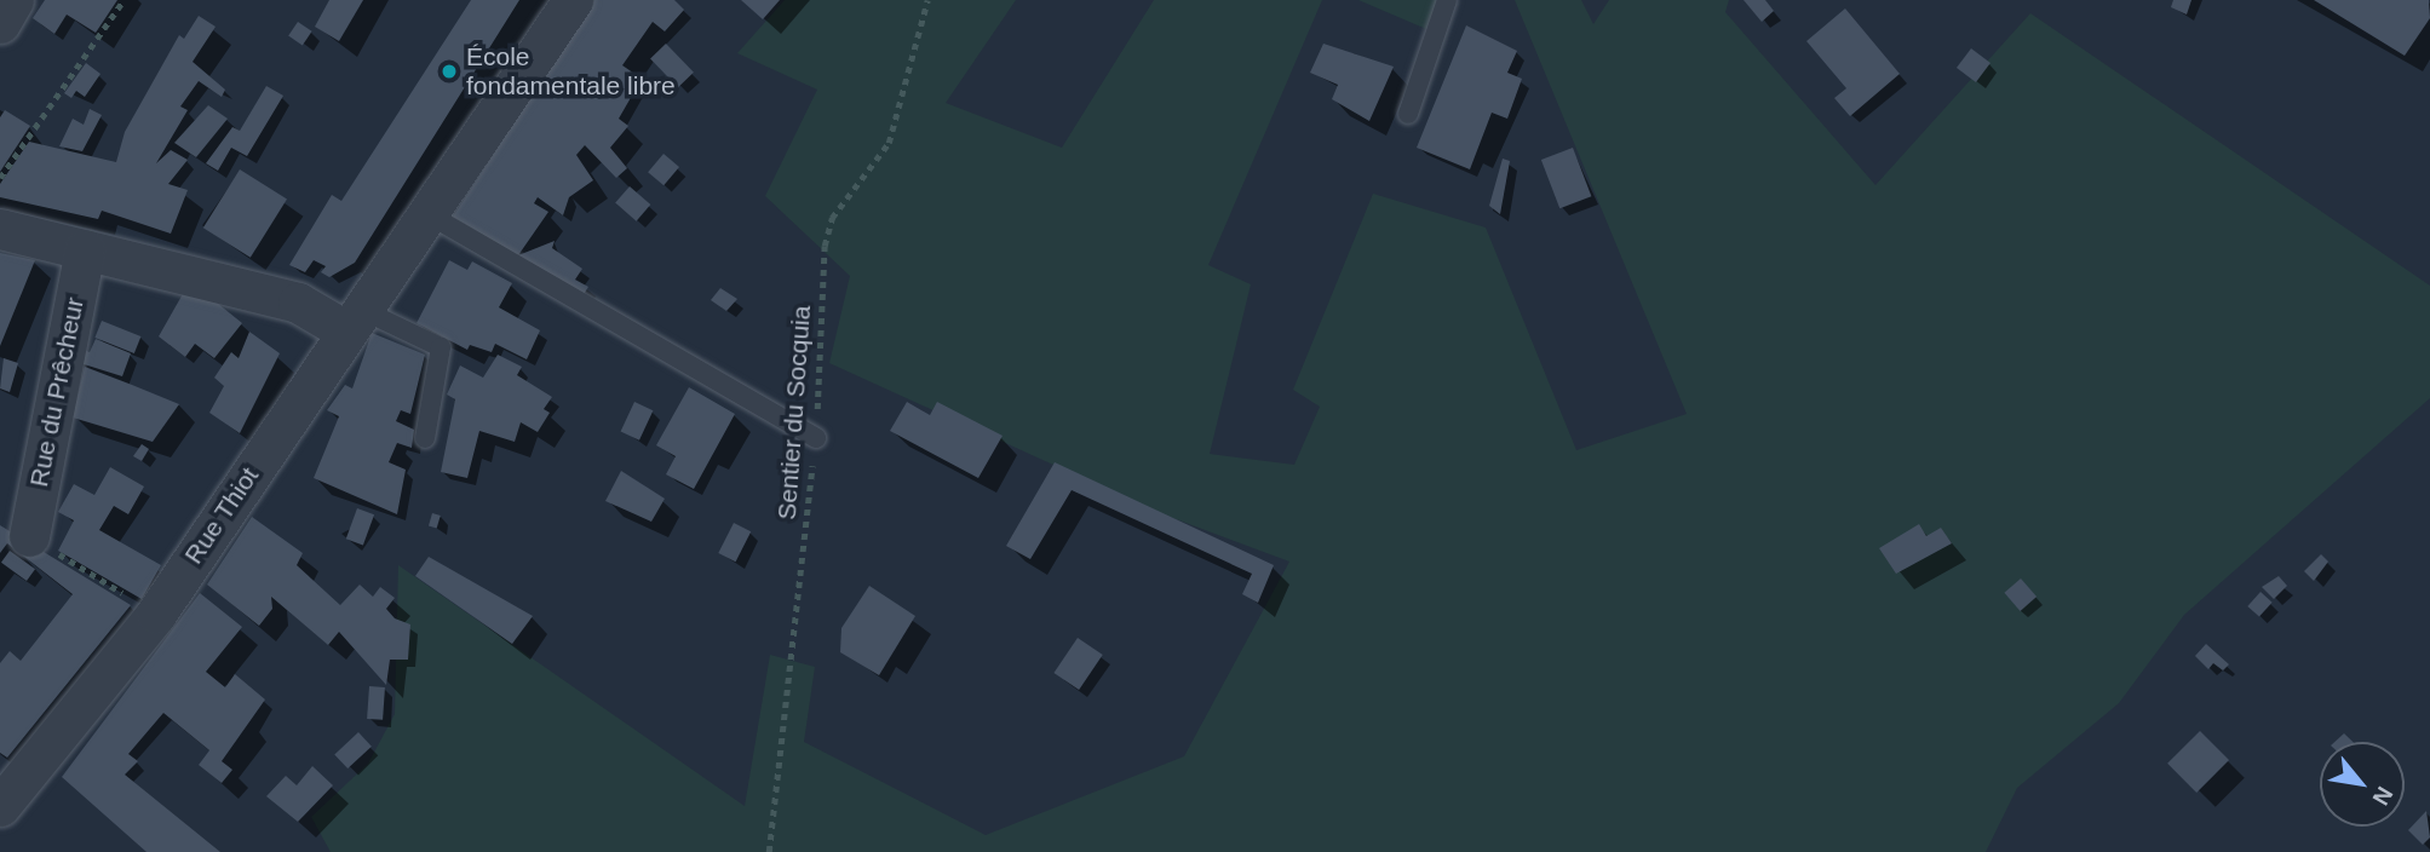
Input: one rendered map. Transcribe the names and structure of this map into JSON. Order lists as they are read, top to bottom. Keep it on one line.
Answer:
{"streets":{"street":["Rue du Prêcheur","Rue Thiot"],"path":["Sentier du Socquia"]},"places":["École fondamentale libre"],"north":"bottom right"}
